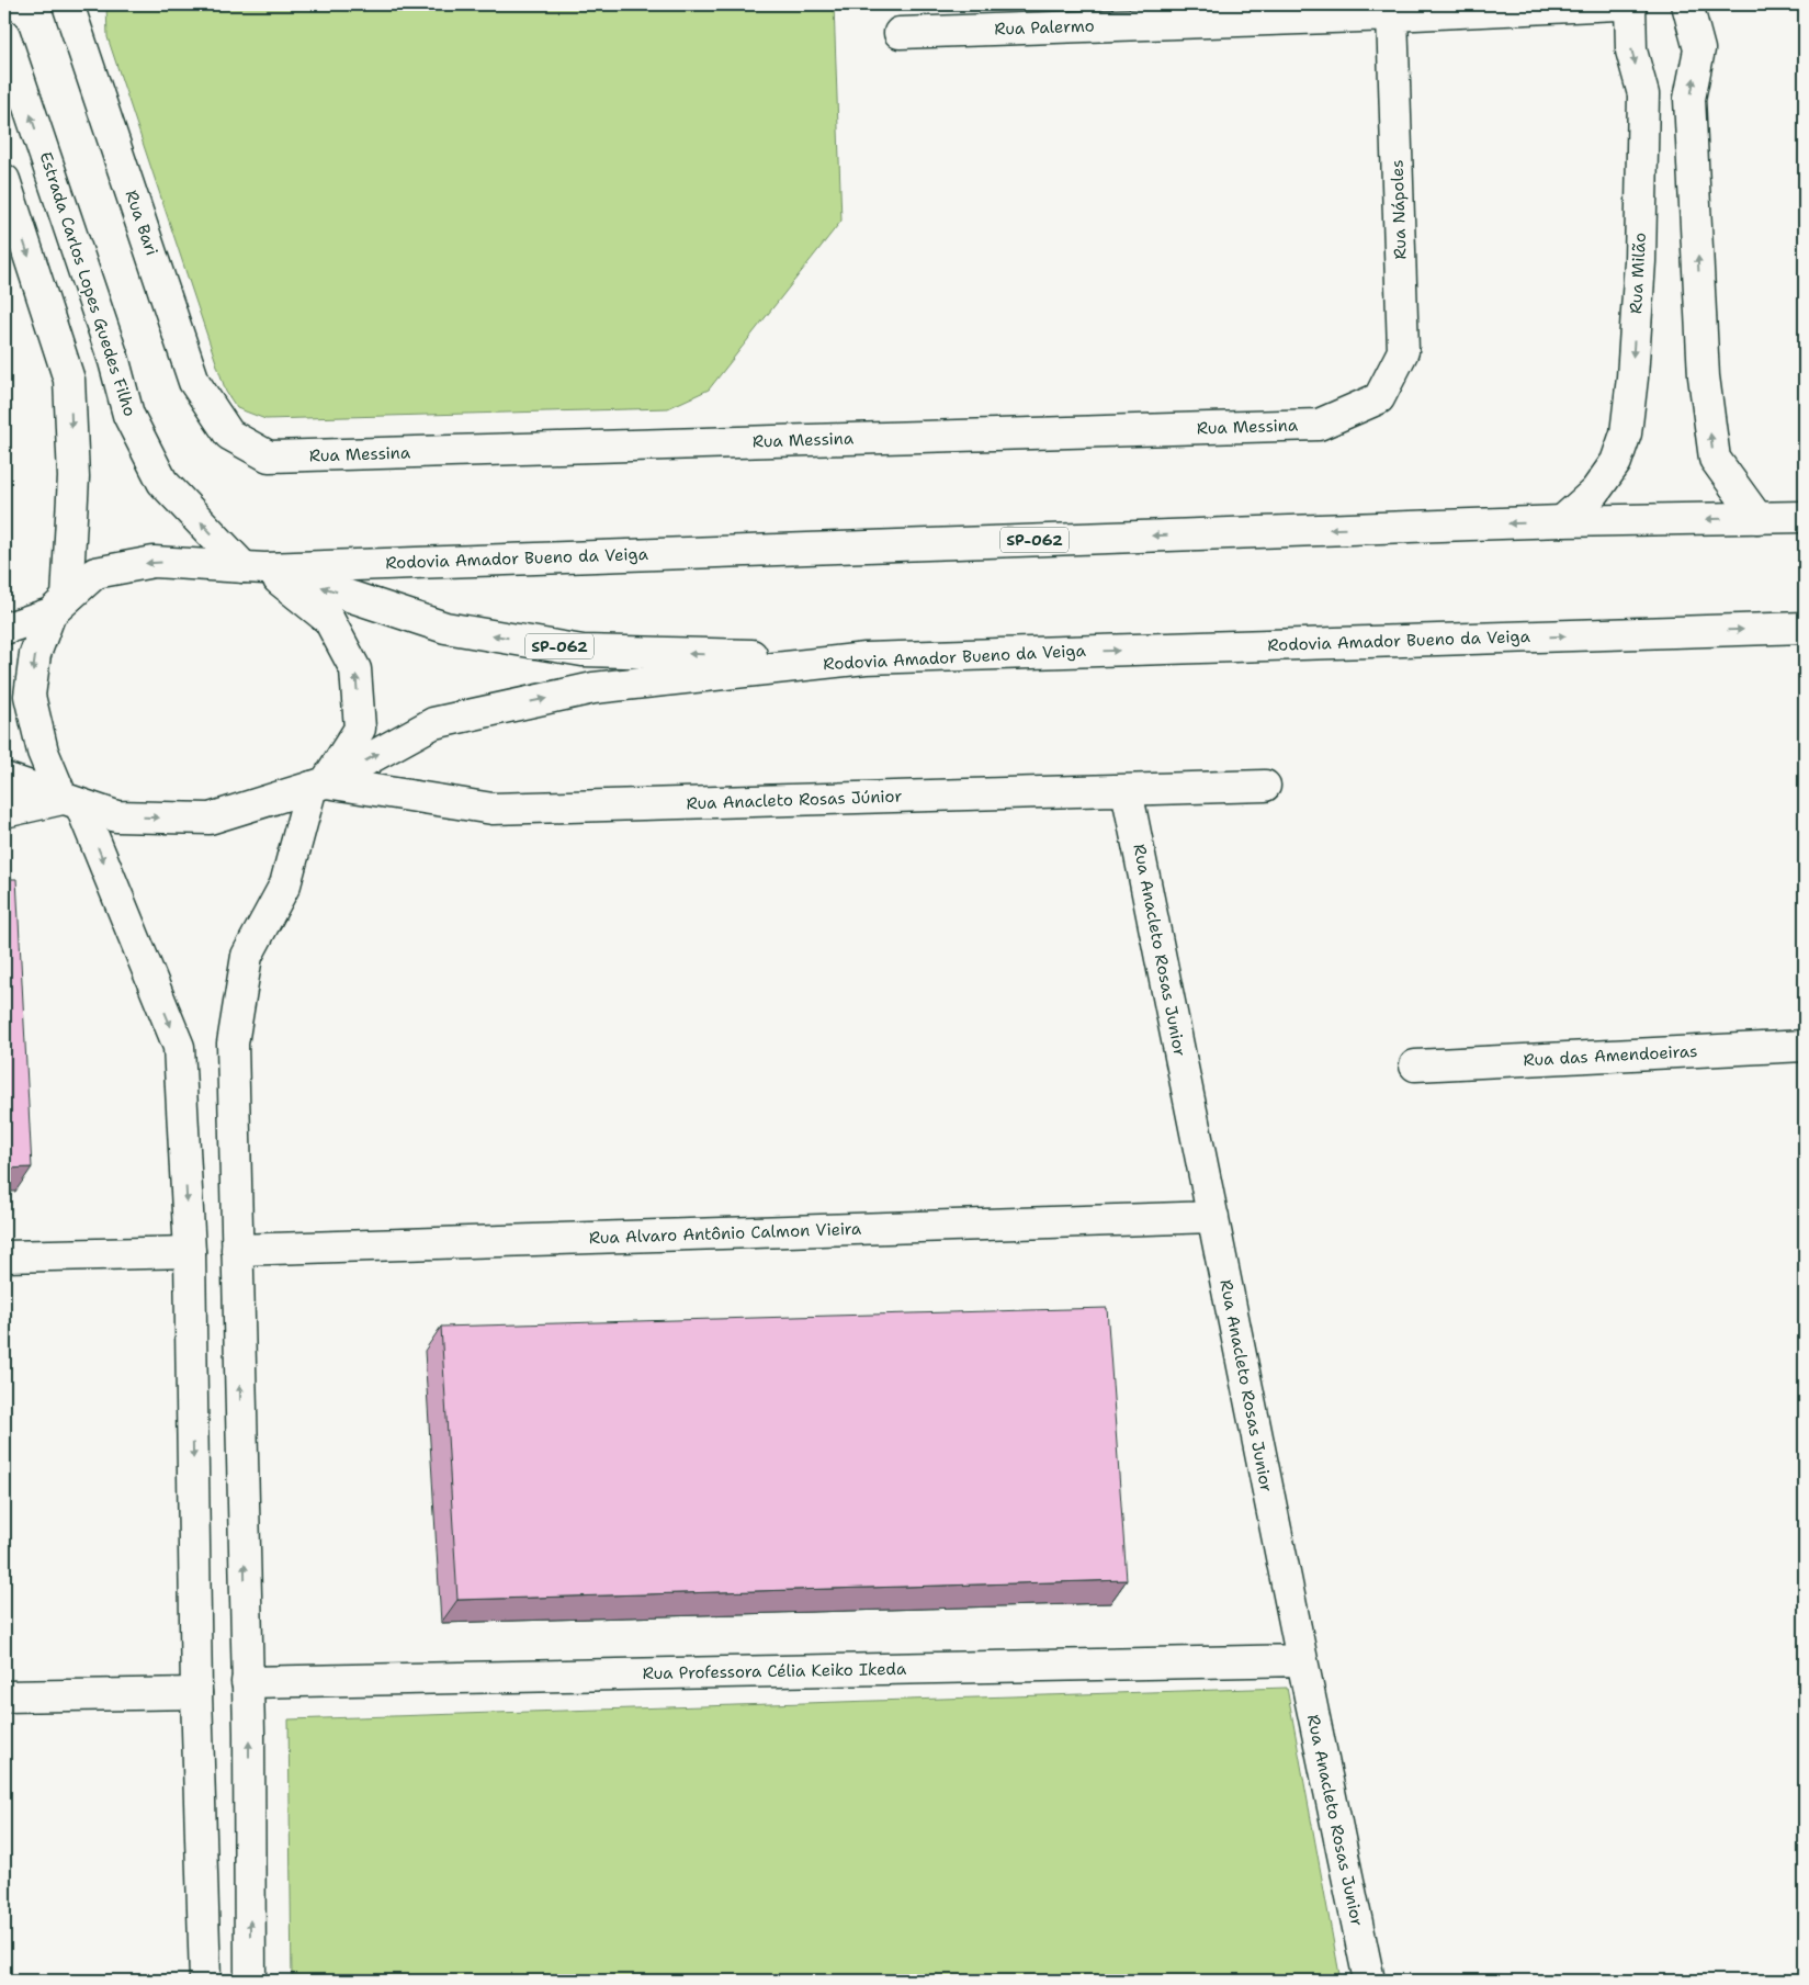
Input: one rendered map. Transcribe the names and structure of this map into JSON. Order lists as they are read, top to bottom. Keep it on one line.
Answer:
{"streets":{"street":["Rua Palermo","Rua Nápoles","Rua Bari","Rua Milão","Estrada Carlos Lopes Guedes Filho","Rua Messina","SP-062","Rodovia Amador Bueno da Veiga","Rua Anacleto Rosas Júnior","Rua Anacleto Rosas Junior","Rua das Amendoeiras","Rua Alvaro Antônio Calmon Vieira","Rua Professora Célia Keiko Ikeda"]},"crossings":[["Rua Palermo","Rua Nápoles"],["Rua Nápoles","Rua Messina"],["Rua Bari","Rua Messina"],["Rua Milão","Rodovia Amador Bueno da Veiga"],["Estrada Carlos Lopes Guedes Filho","SP-062"],["Estrada Carlos Lopes Guedes Filho","Rodovia Amador Bueno da Veiga"],["Estrada Carlos Lopes Guedes Filho","Rua Anacleto Rosas Júnior"],["Estrada Carlos Lopes Guedes Filho","Rua Alvaro Antônio Calmon Vieira"],["Estrada Carlos Lopes Guedes Filho","Rua Professora Célia Keiko Ikeda"],["SP-062","Rodovia Amador Bueno da Veiga"],["Rodovia Amador Bueno da Veiga","Rua Anacleto Rosas Júnior"],["Rua Anacleto Rosas Júnior","Rua Anacleto Rosas Junior"],["Rua Anacleto Rosas Junior","Rua Alvaro Antônio Calmon Vieira"],["Rua Anacleto Rosas Junior","Rua Professora Célia Keiko Ikeda"]]}
